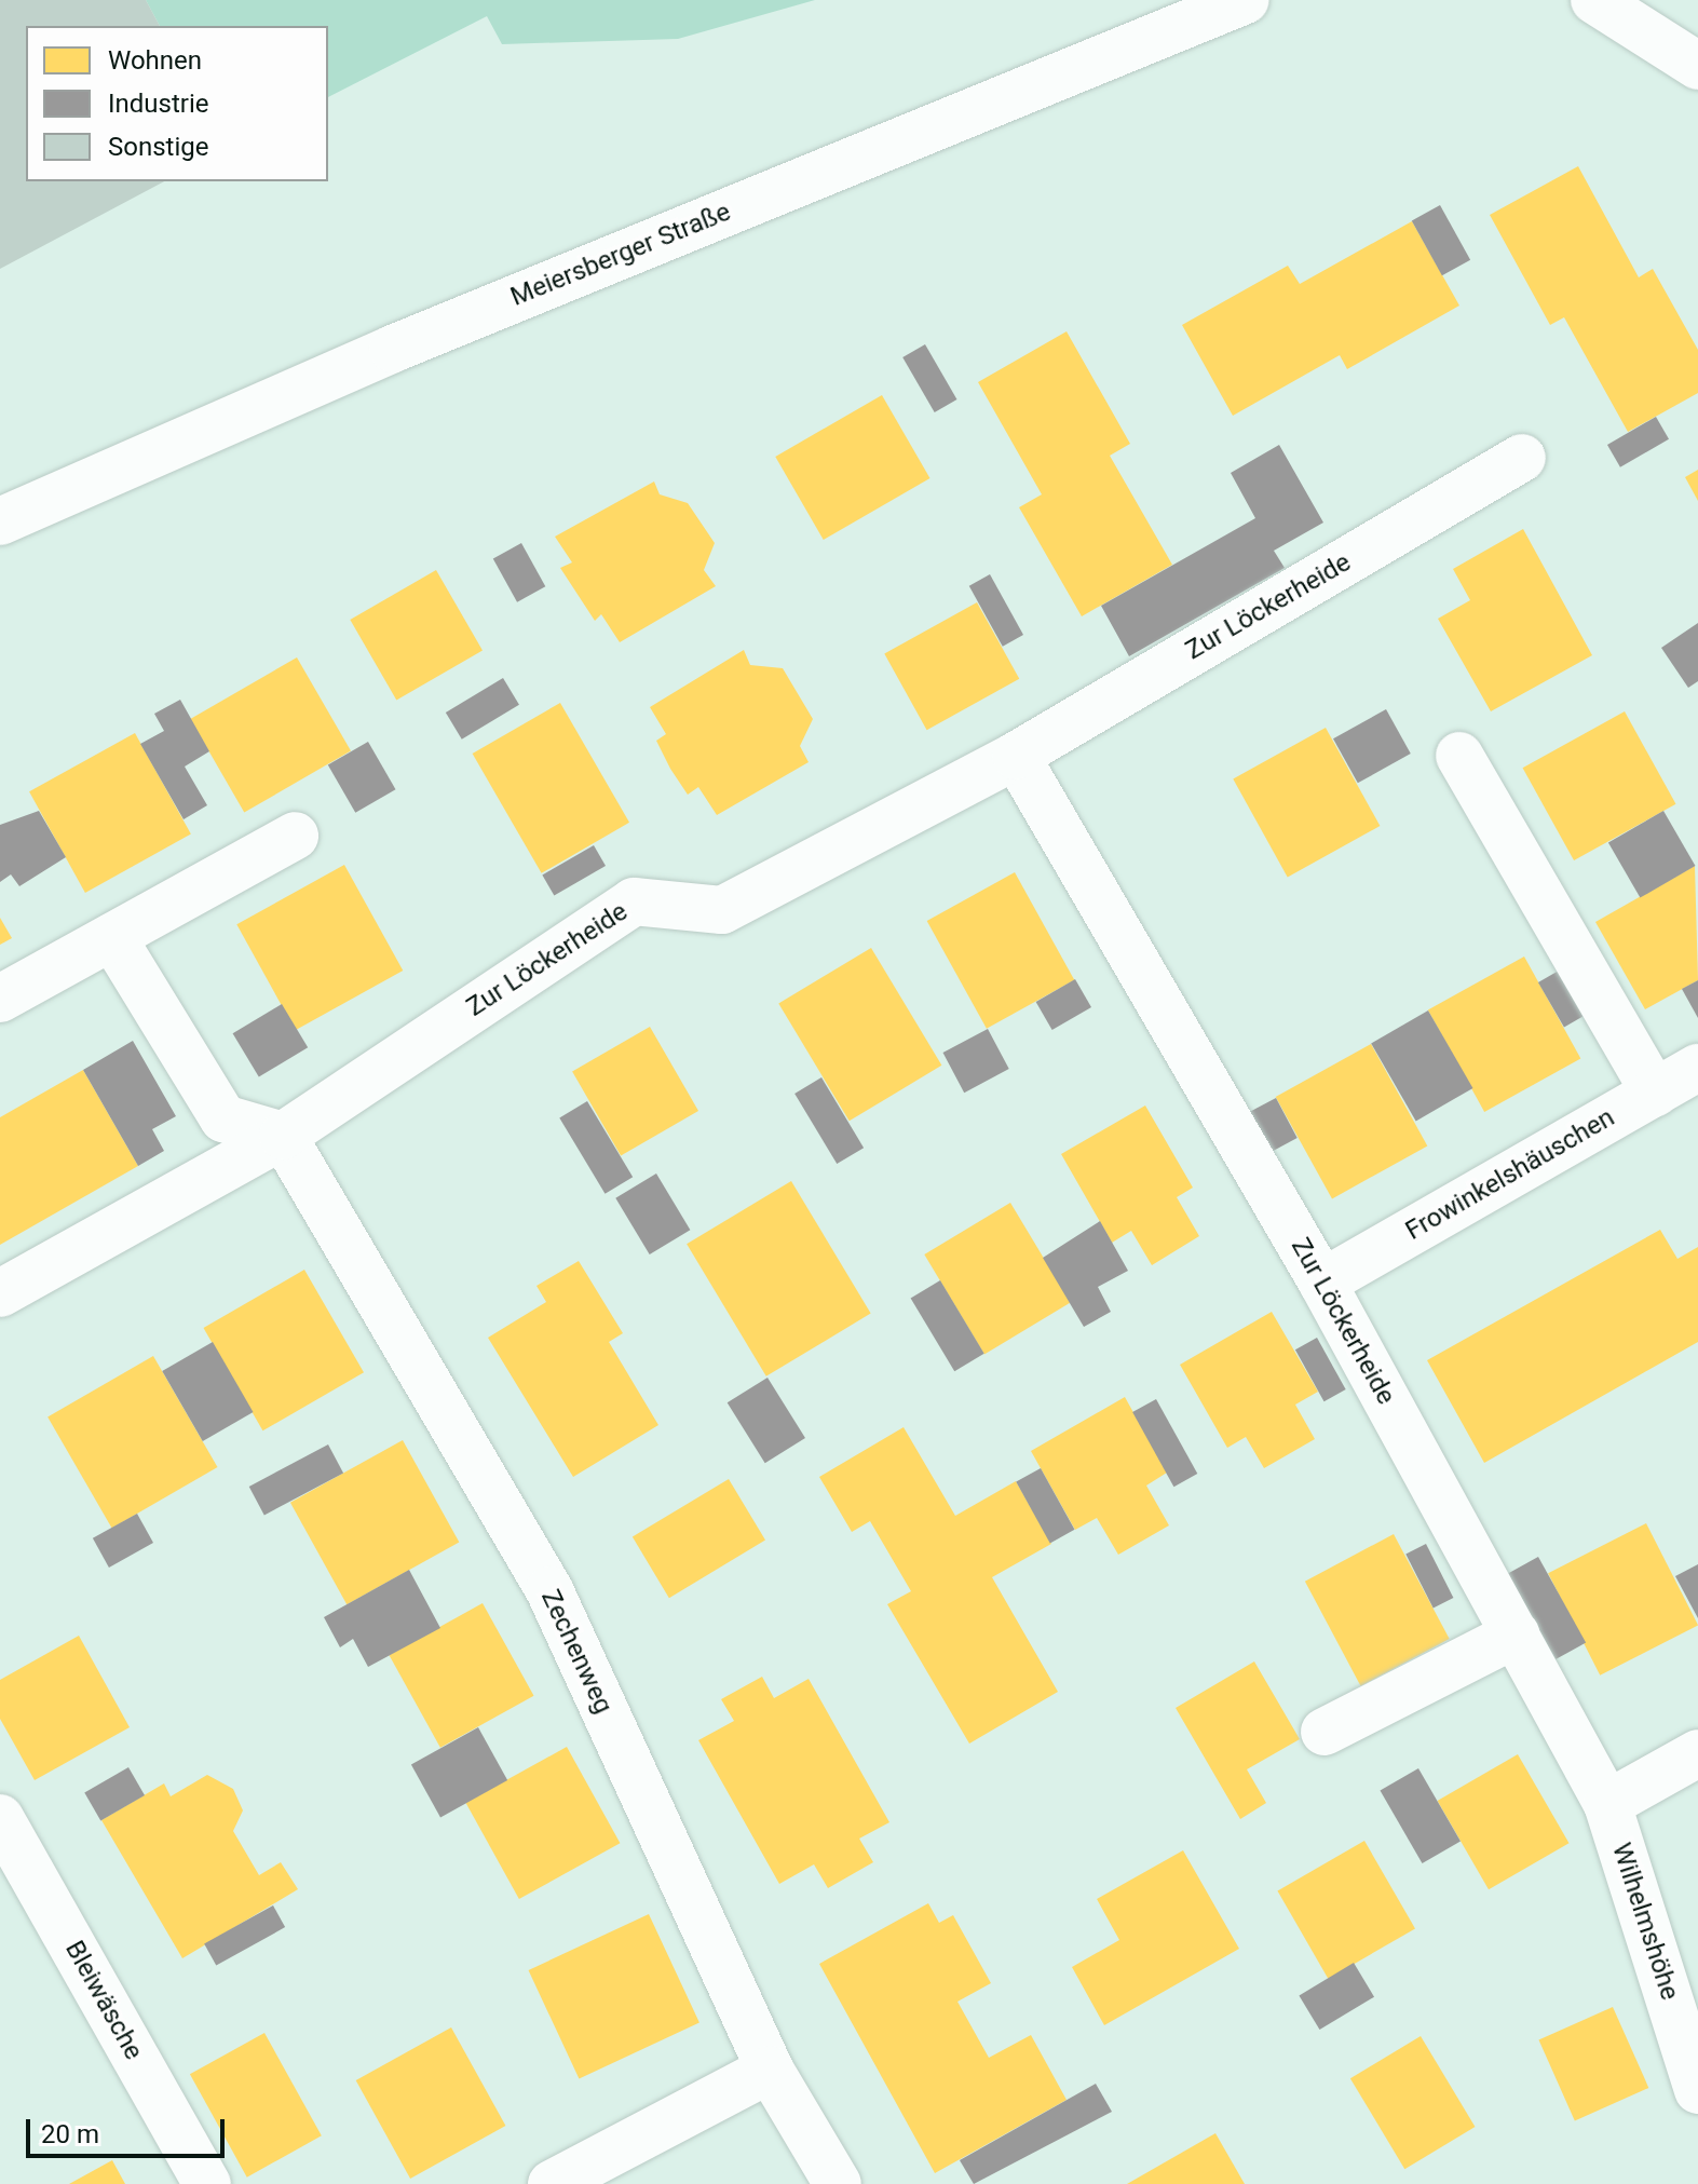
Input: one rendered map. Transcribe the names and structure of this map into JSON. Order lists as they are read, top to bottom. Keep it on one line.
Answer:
{"streets":{"street":["Meiersberger Straße","Zur Löckerheide","Frowinkelshäuschen","Zechenweg","Wilhelmshöhe","Bleiwäsche"]},"crossings":[["Zur Löckerheide","Frowinkelshäuschen"],["Zur Löckerheide","Zechenweg"],["Zur Löckerheide","Wilhelmshöhe"]],"legend":["Wohnen","Industrie","Sonstige"],"scale_bar":"20 m"}
